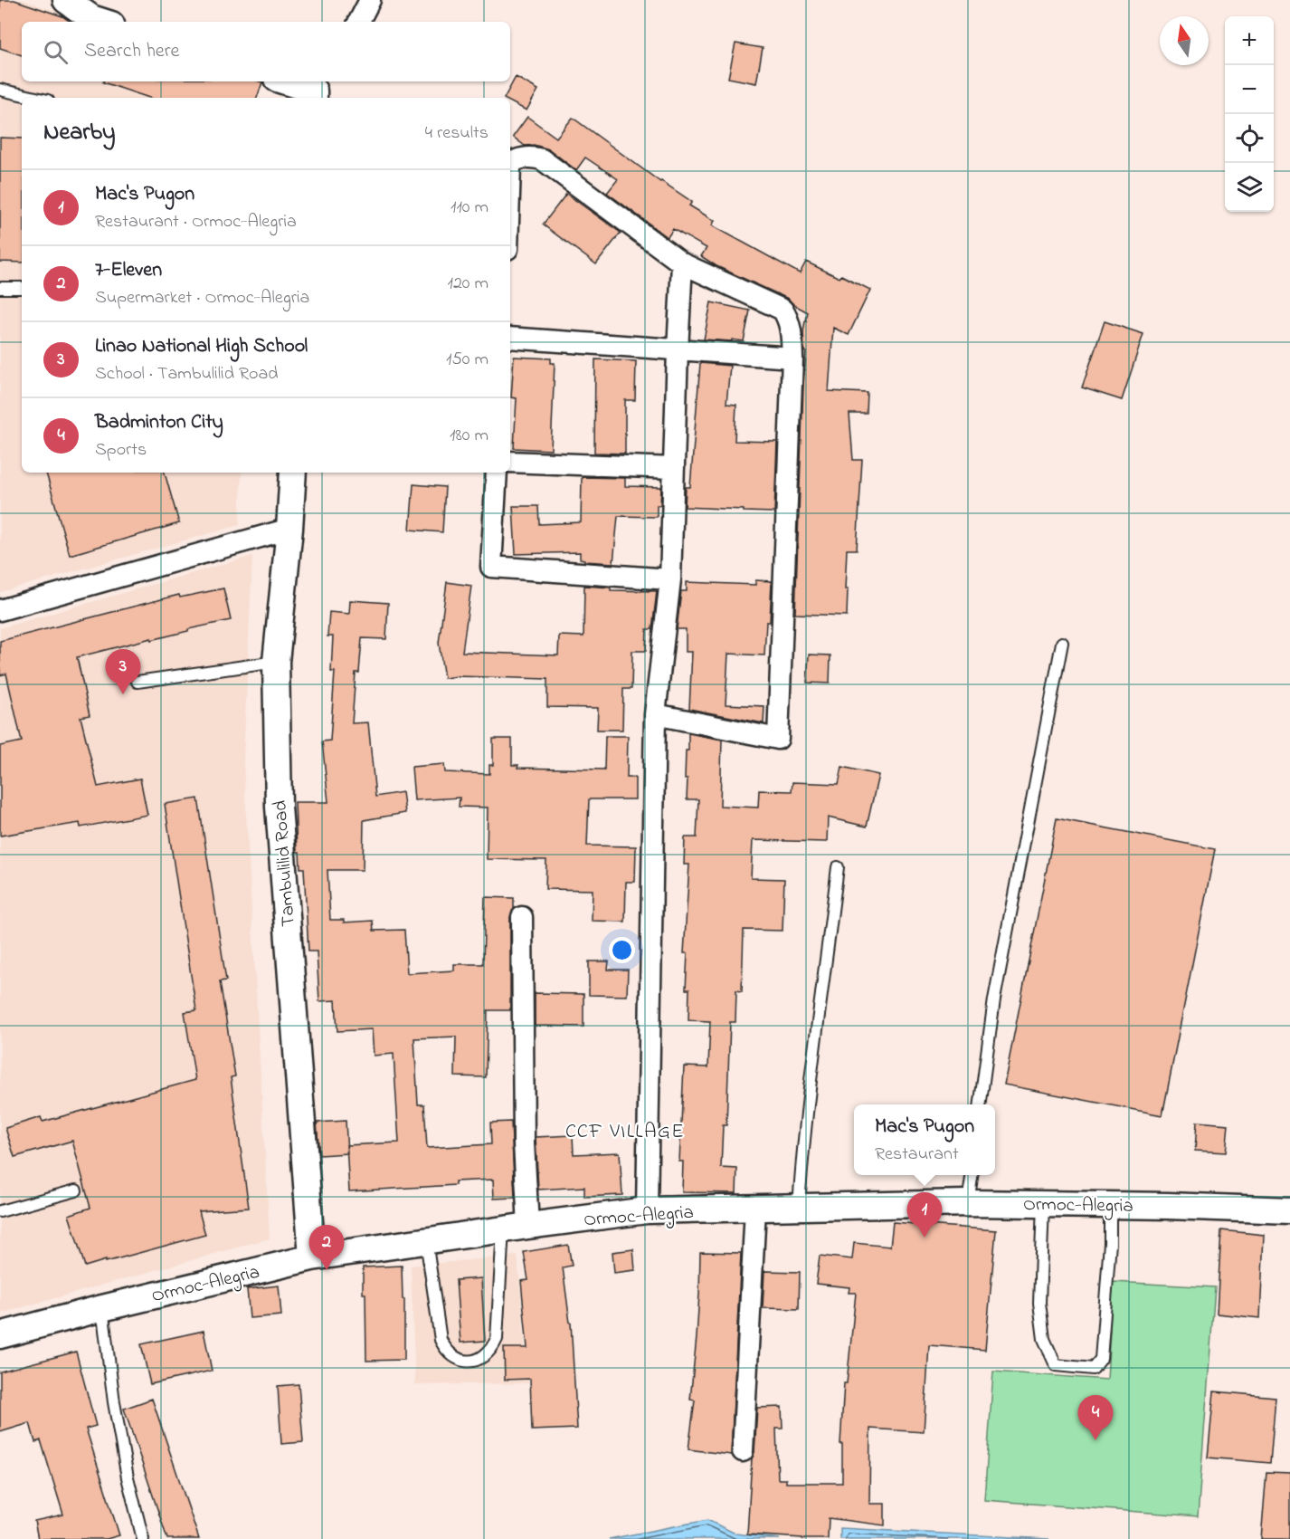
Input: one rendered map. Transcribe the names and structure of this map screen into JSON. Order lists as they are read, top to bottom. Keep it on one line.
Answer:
{"streets":{"street":["Tambulilid Road","Ormoc-Alegria"]},"crossings":[["Tambulilid Road","Ormoc-Alegria"]],"districts":["CCF VILLAGE"],"north":"top","page":{"map_buttons":["+","−"],"search":"Search here","heading":["Nearby","4 results"],"list":[{"mark":"1","name":"Mac's Pugon","note":"Restaurant · Ormoc-Alegria","value":"110 m"},{"mark":"2","name":"7-Eleven","note":"Supermarket · Ormoc-Alegria","value":"120 m"},{"mark":"3","name":"Linao National High School","note":"School · Tambulilid Road","value":"150 m"},{"mark":"4","name":"Badminton City","note":"Sports","value":"180 m"}],"pins":["3","1","2","4"],"popup":["Mac's Pugon","Restaurant"]}}
